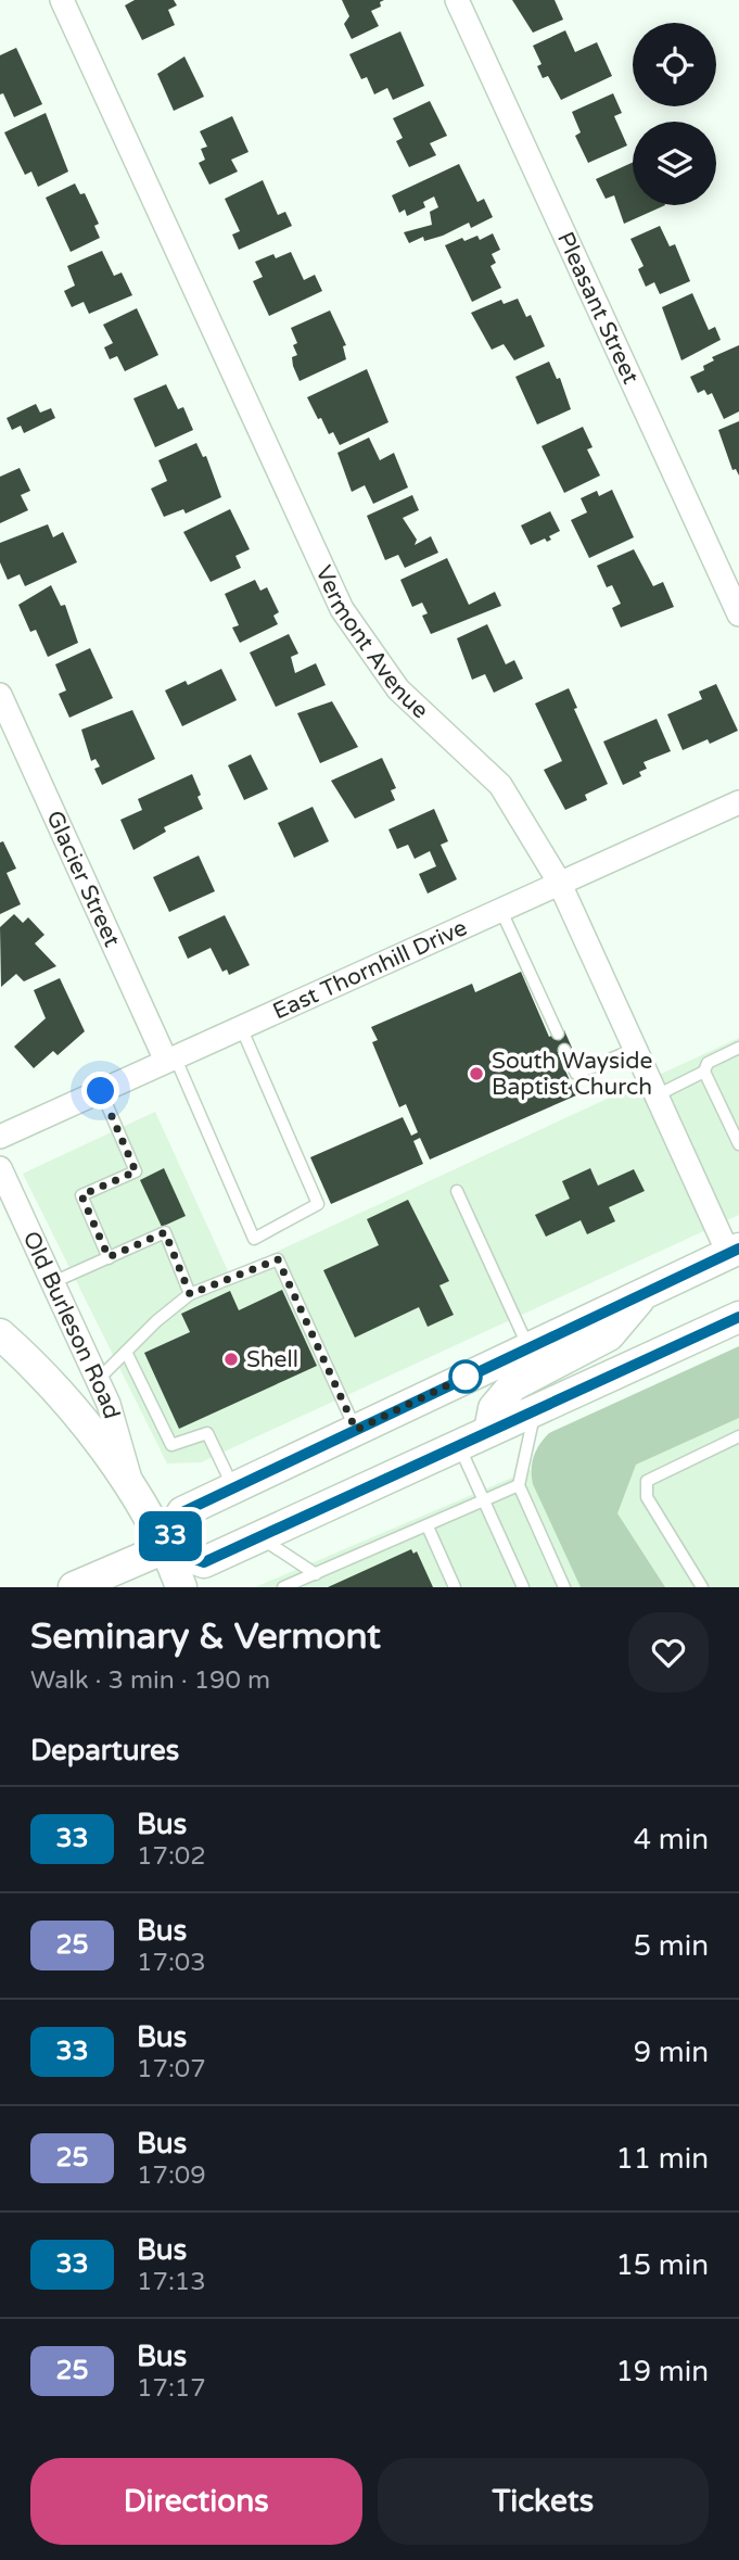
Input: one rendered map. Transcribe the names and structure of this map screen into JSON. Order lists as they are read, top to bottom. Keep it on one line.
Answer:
{"streets":{"street":["Pleasant Street","Vermont Avenue","Glacier Street","East Thornhill Drive","Old Burleson Road"]},"crossings":[["Vermont Avenue","East Thornhill Drive"],["Glacier Street","East Thornhill Drive"]],"places":["South Wayside Baptist Church","Shell"],"lines":["bus line 33"],"page":{"on_map":"33","heading":[["Seminary & Vermont","Walk · 3 min · 190 m"],"Departures"],"list":[{"mark":"33","name":"Bus","note":"17:02","value":"4 min"},{"mark":"25","name":"Bus","note":"17:03","value":"5 min"},{"mark":"33","name":"Bus","note":"17:07","value":"9 min"},{"mark":"25","name":"Bus","note":"17:09","value":"11 min"},{"mark":"33","name":"Bus","note":"17:13","value":"15 min"},{"mark":"25","name":"Bus","note":"17:17","value":"19 min"}],"buttons":["Directions","Tickets"]}}
